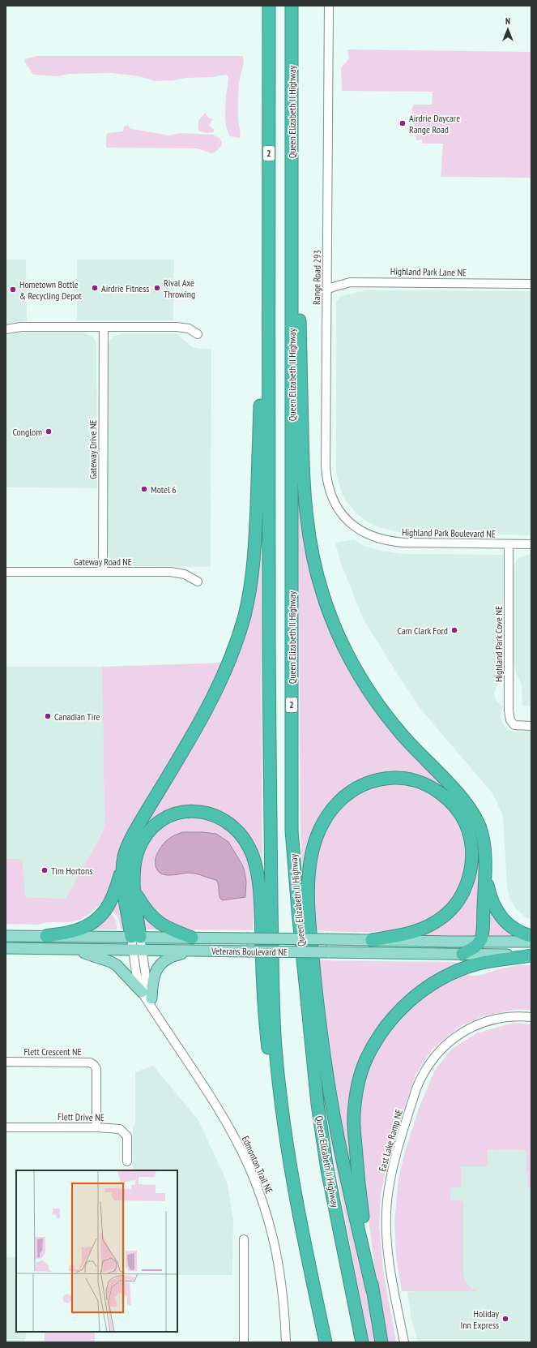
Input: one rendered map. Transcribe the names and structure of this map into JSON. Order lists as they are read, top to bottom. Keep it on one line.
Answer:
{"streets":{"highway":["Queen Elizabeth II Highway","2"],"main road":["Veterans Boulevard NE"],"street":["Highland Park Lane NE","Range Road 293","Gateway Drive NE","Highland Park Boulevard NE","Gateway Road NE","Highland Park Cove NE","Flett Crescent NE","Flett Drive NE","East Lake Ramp NE","Edmonton Trail NE"]},"crossings":[["Highland Park Lane NE","Range Road 293"],["Range Road 293","Highland Park Boulevard NE"],["Gateway Drive NE","Gateway Road NE"],["Highland Park Boulevard NE","Highland Park Cove NE"],["Veterans Boulevard NE","Edmonton Trail NE"],["Flett Crescent NE","Flett Drive NE"]],"places":["Airdrie Daycare Range Road","Airdrie Fitness","Rival Axe Throwing","Hometown Bottle & Recycling Depot","Conglom","Motel 6","Cam Clark Ford","Canadian Tire","Tim Hortons","Holiday Inn Express"],"north":"top"}
